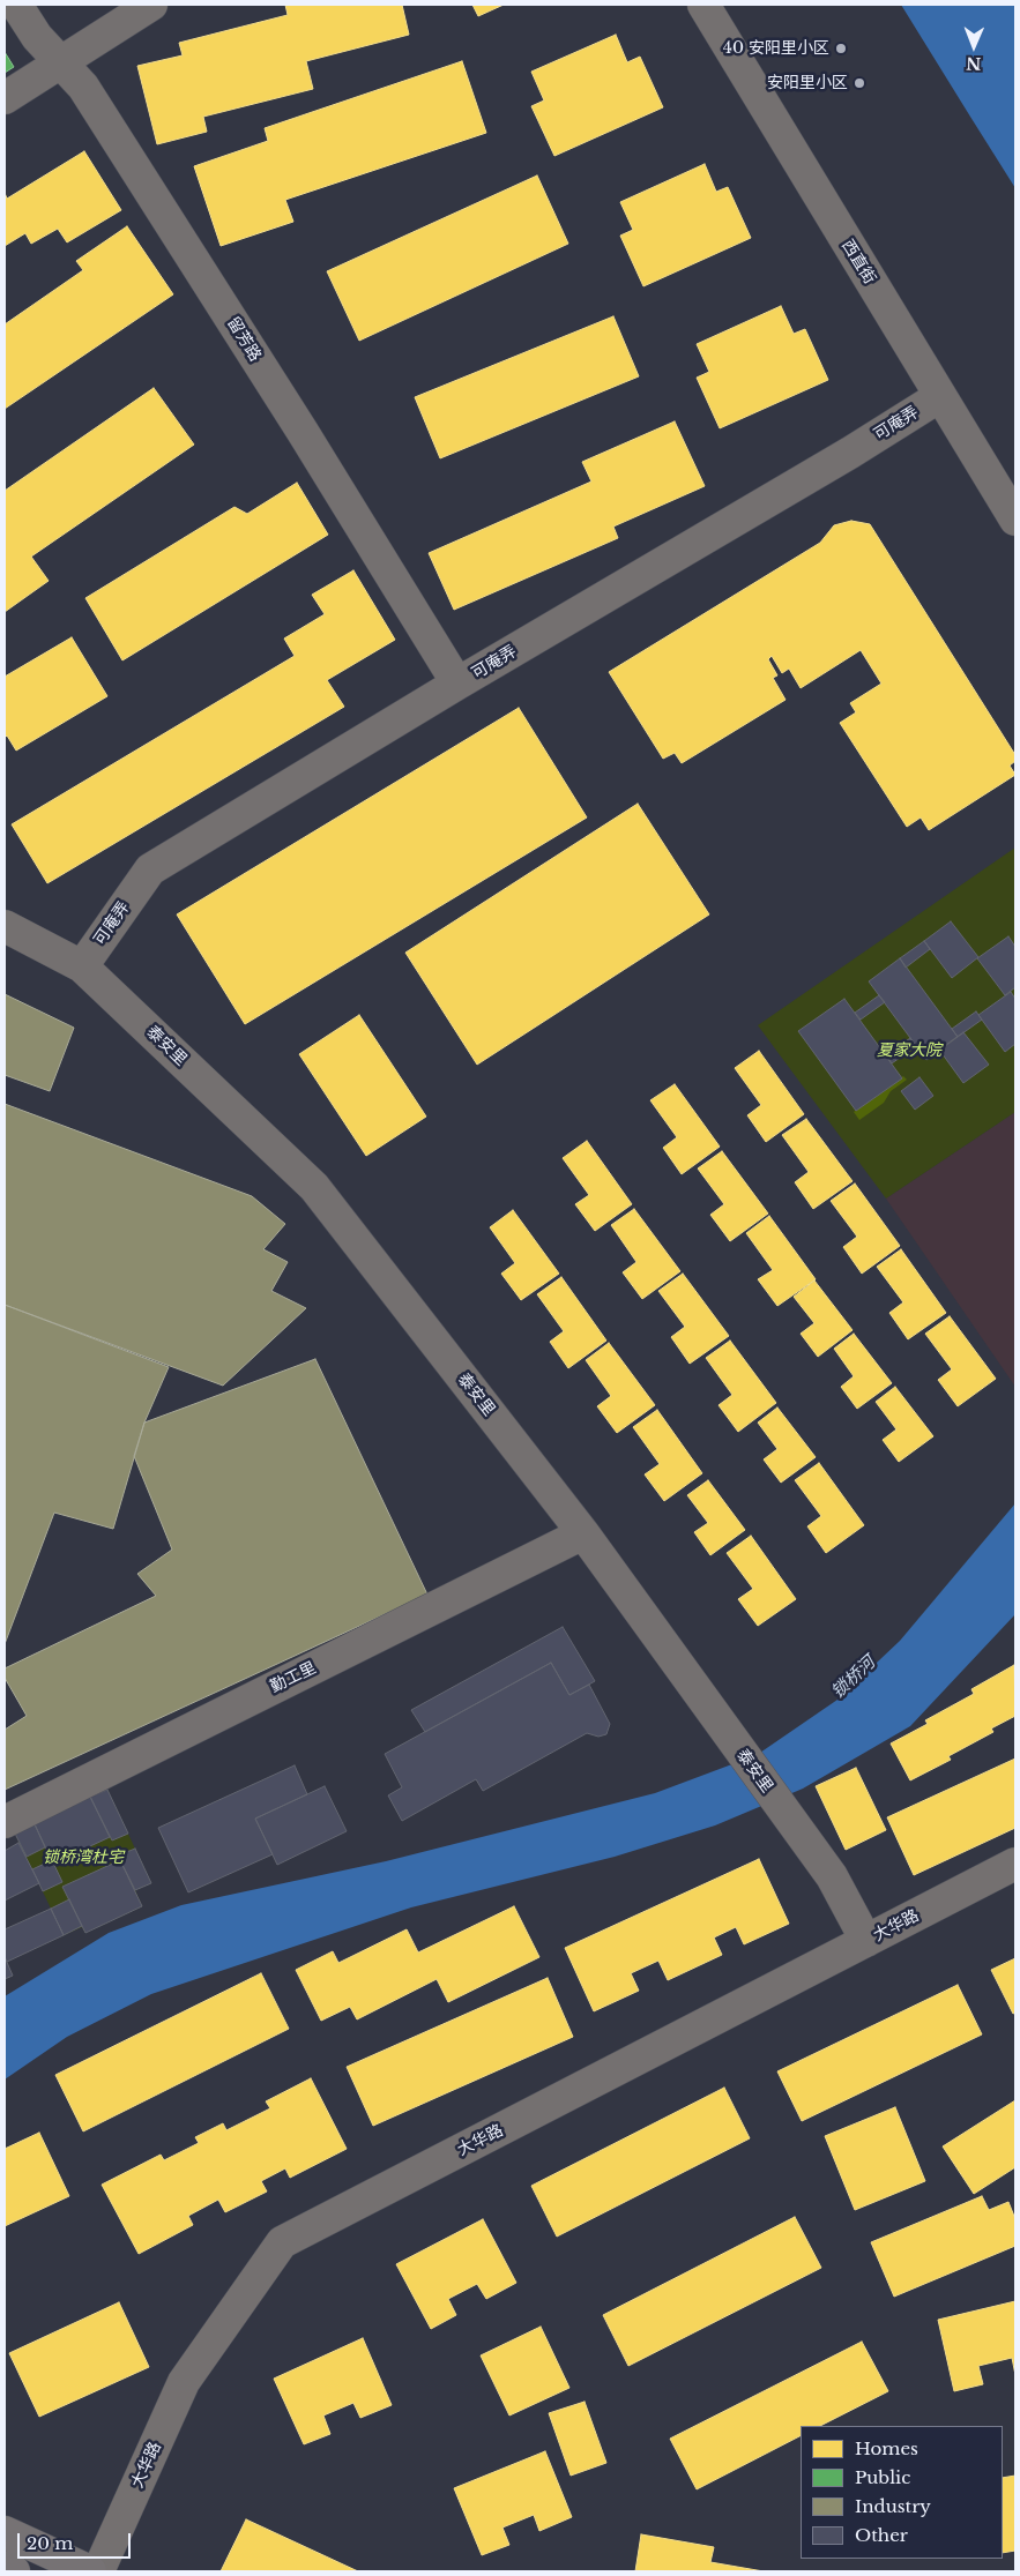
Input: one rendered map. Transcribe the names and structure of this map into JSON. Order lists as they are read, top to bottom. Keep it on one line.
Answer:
{"streets":{"street":["西直街","留芳路","可庵弄","泰安里","勤工里","大华路"]},"crossings":[["西直街","可庵弄"],["留芳路","可庵弄"],["可庵弄","泰安里"],["泰安里","勤工里"],["泰安里","大华路"]],"water":["锁桥河"],"parks":["夏家大院","锁桥湾杜宅"],"places":["40 安阳里小区","安阳里小区"],"legend":["Homes","Public","Industry","Other"],"scale_bar":"20 m","north":"bottom"}
